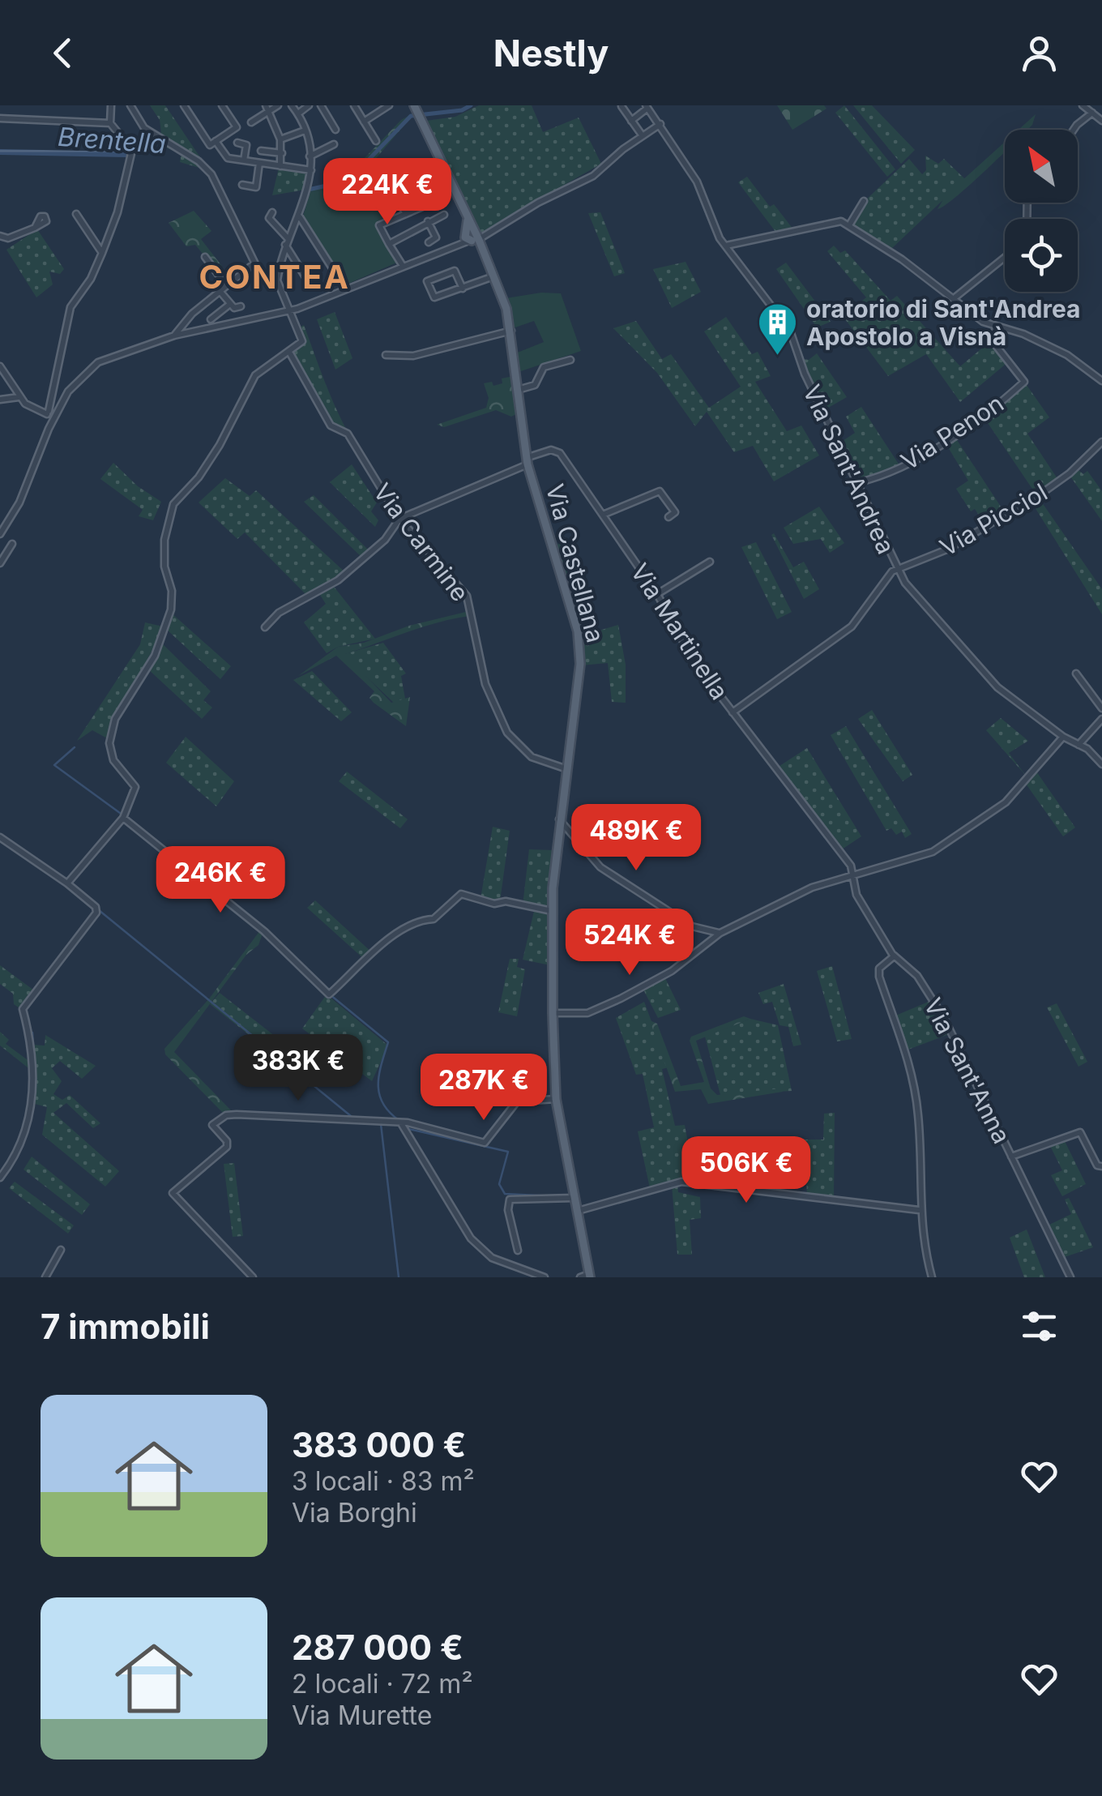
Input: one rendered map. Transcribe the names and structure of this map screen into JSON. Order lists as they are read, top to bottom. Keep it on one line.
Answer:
{"streets":{"main road":["Via Castellana"],"street":["Via Penon","Via Sant'Andrea","Via Picciol","Via Carmine","Via Martinella","Via Sant'Anna"]},"crossings":[["Via Penon","Via Sant'Andrea"],["Via Sant'Andrea","Via Picciol"],["Via Carmine","Via Castellana"],["Via Castellana","Via Martinella"],["Via Martinella","Via Sant'Anna"]],"districts":["CONTEA"],"water":["Brentella"],"places":{"building":["oratorio di Sant'Andrea Apostolo a Visnà"]},"north":"top left","page":{"header":"Nestly","price":["224K €","489K €","246K €","524K €","383K €","287K €","506K €"],"heading":"7 immobili","list":[{"name":"383 000 €","note":"3 locali · 83 m² · Via Borghi"},{"name":"287 000 €","note":"2 locali · 72 m² · Via Murette"}]}}
